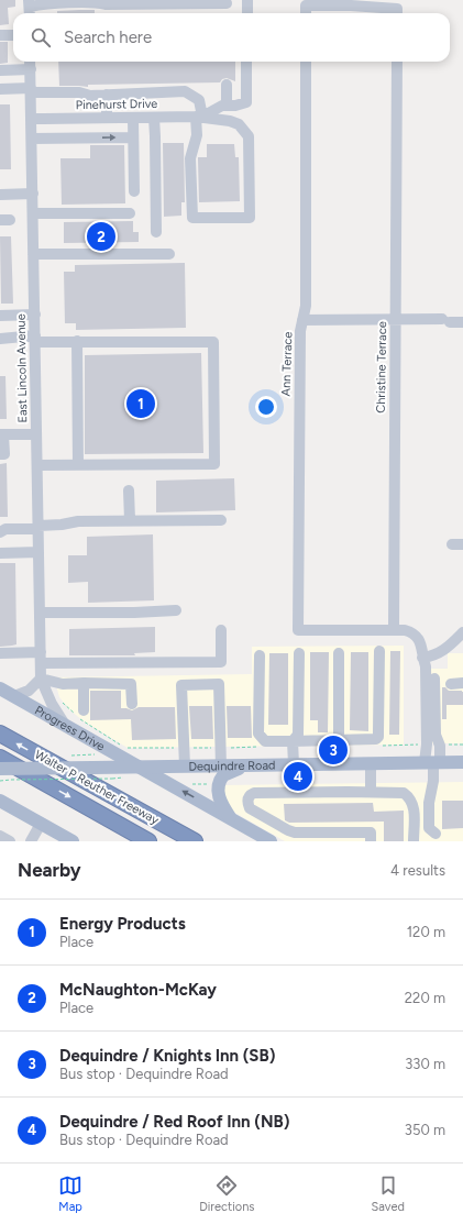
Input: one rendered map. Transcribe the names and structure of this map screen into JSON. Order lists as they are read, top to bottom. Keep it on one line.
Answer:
{"streets":{"highway":["Walter P Reuther Freeway"],"main road":["Progress Drive","Dequindre Road"],"street":["Pinehurst Drive","Ann Terrace","Christine Terrace","East Lincoln Avenue"]},"crossings":[["Pinehurst Drive","East Lincoln Avenue"],["Ann Terrace","Christine Terrace"],["East Lincoln Avenue","Progress Drive"],["Progress Drive","Dequindre Road"]],"page":{"search":"Search here","pins":["2","1","3","4"],"heading":["Nearby","4 results"],"list":[{"mark":"1","name":"Energy Products","note":"Place","value":"120 m"},{"mark":"2","name":"McNaughton-McKay","note":"Place","value":"220 m"},{"mark":"3","name":"Dequindre / Knights Inn (SB)","note":"Bus stop · Dequindre Road","value":"330 m"},{"mark":"4","name":"Dequindre / Red Roof Inn (NB)","note":"Bus stop · Dequindre Road","value":"350 m"}],"nav":["Map","Directions","Saved"]}}
